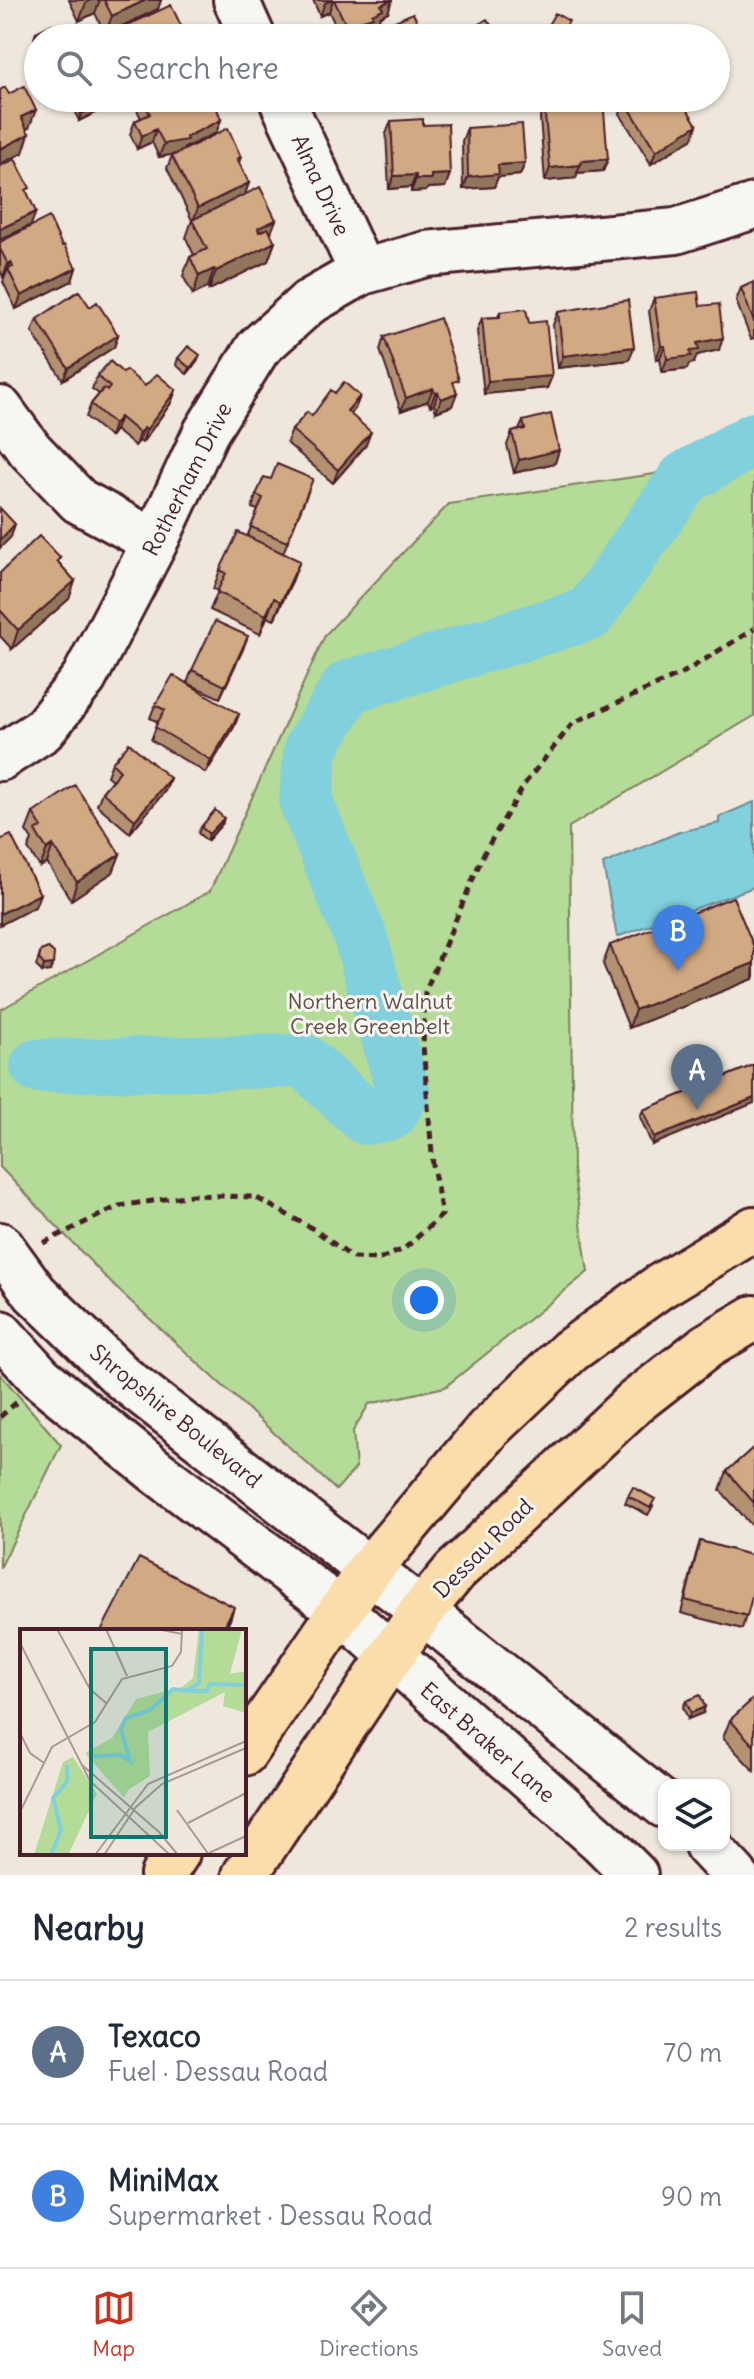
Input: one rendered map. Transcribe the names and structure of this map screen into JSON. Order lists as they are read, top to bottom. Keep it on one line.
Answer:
{"streets":{"main road":["Dessau Road"],"street":["Alma Drive","Rotherham Drive","Shropshire Boulevard","East Braker Lane"]},"crossings":[["Alma Drive","Rotherham Drive"],["Dessau Road","East Braker Lane"]],"parks":["Northern Walnut Creek Greenbelt"],"page":{"search":"Search here","pins":["B","A"],"heading":["Nearby","2 results"],"list":[{"mark":"A","name":"Texaco","note":"Fuel · Dessau Road","value":"70 m"},{"mark":"B","name":"MiniMax","note":"Supermarket · Dessau Road","value":"90 m"}],"nav":["Map","Directions","Saved"]}}
